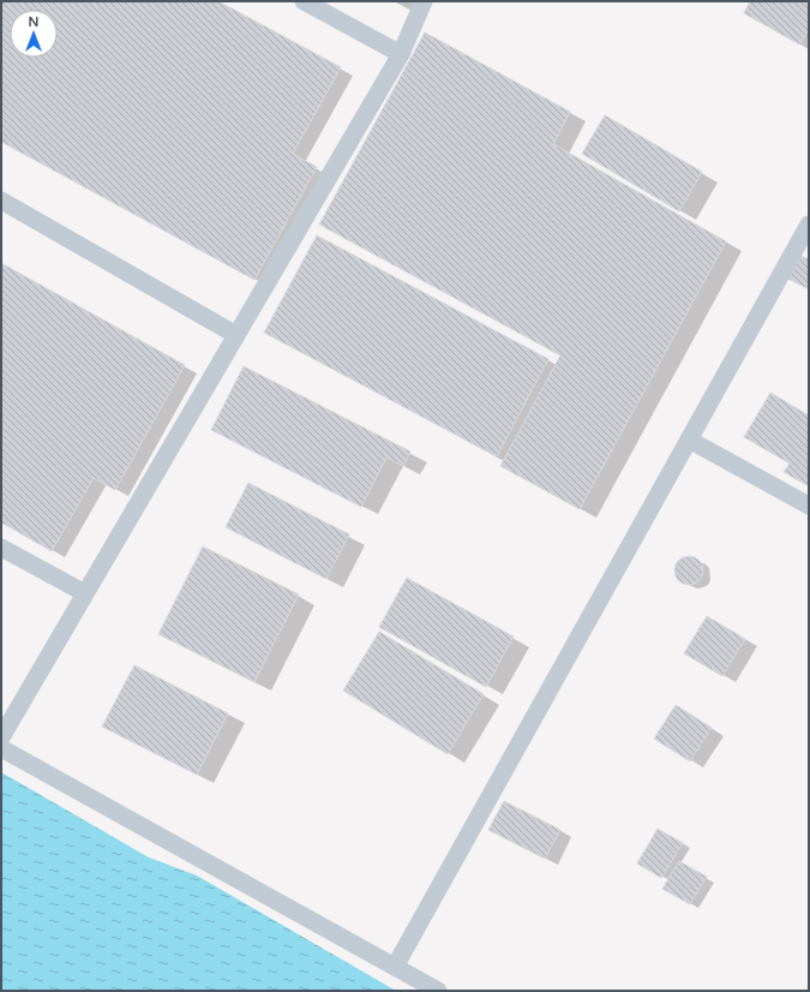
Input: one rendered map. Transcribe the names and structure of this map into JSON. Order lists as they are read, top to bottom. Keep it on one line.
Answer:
{"north":"top"}
